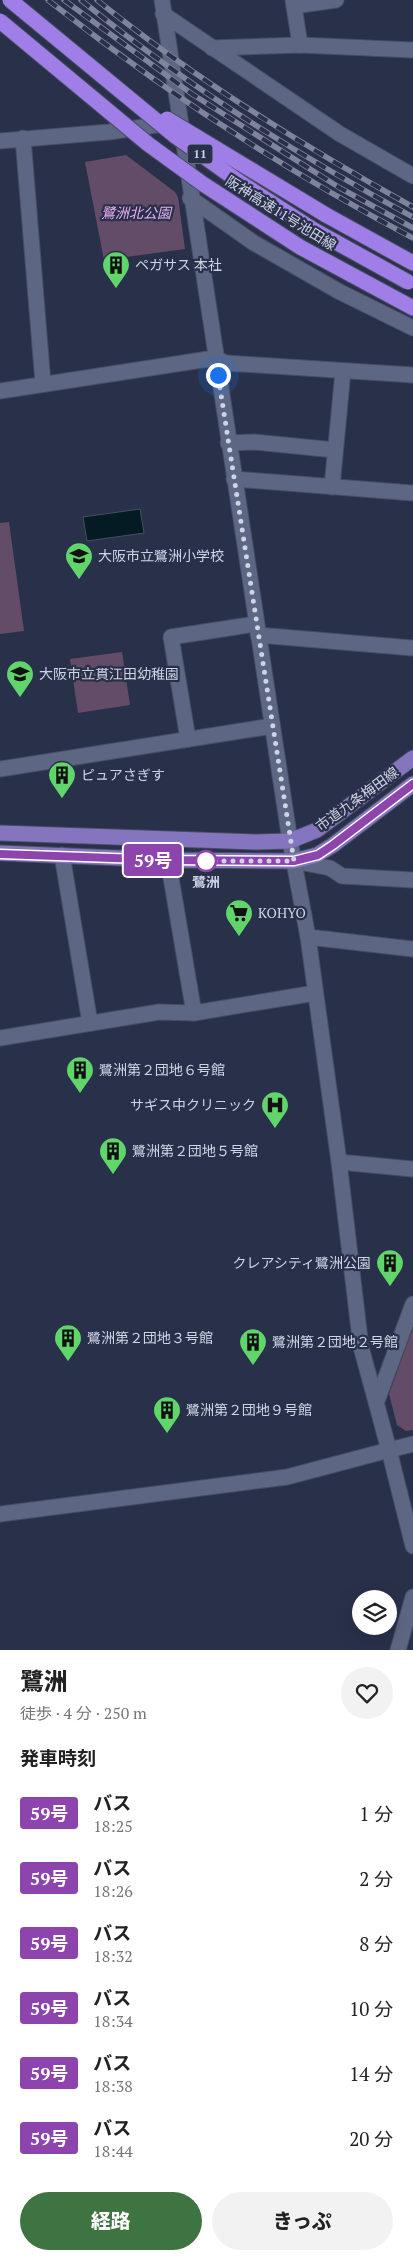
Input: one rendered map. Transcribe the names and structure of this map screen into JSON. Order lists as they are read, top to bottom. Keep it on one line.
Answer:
{"streets":{"highway":["11","阪神高速11号池田線"],"main road":["市道九条梅田線"]},"crossings":[["11","阪神高速11号池田線"]],"parks":["鷺洲北公園"],"places":{"building":["ペガサス 本社","ピュアさぎす","鷺洲第２団地６号館","鷺洲第２団地５号館","クレアシティ鷺洲公園","鷺洲第２団地３号館","鷺洲第２団地２号館","鷺洲第２団地９号館"],"school or university":["大阪市立鷺洲小学校","大阪市立貫江田幼稚園"],"other":["鷺洲"],"supermarket":["KOHYO"],"hospital":["サギス中クリニック"]},"lines":["bus line 59号"],"page":{"on_map":"59号","heading":[["鷺洲","徒歩 · 4 分 · 250 m"],"発車時刻"],"list":[{"mark":"59号","name":"バス","note":"18:25","value":"1 分"},{"mark":"59号","name":"バス","note":"18:26","value":"2 分"},{"mark":"59号","name":"バス","note":"18:32","value":"8 分"},{"mark":"59号","name":"バス","note":"18:34","value":"10 分"},{"mark":"59号","name":"バス","note":"18:38","value":"14 分"},{"mark":"59号","name":"バス","note":"18:44","value":"20 分"}],"buttons":["経路","きっぷ"]}}
